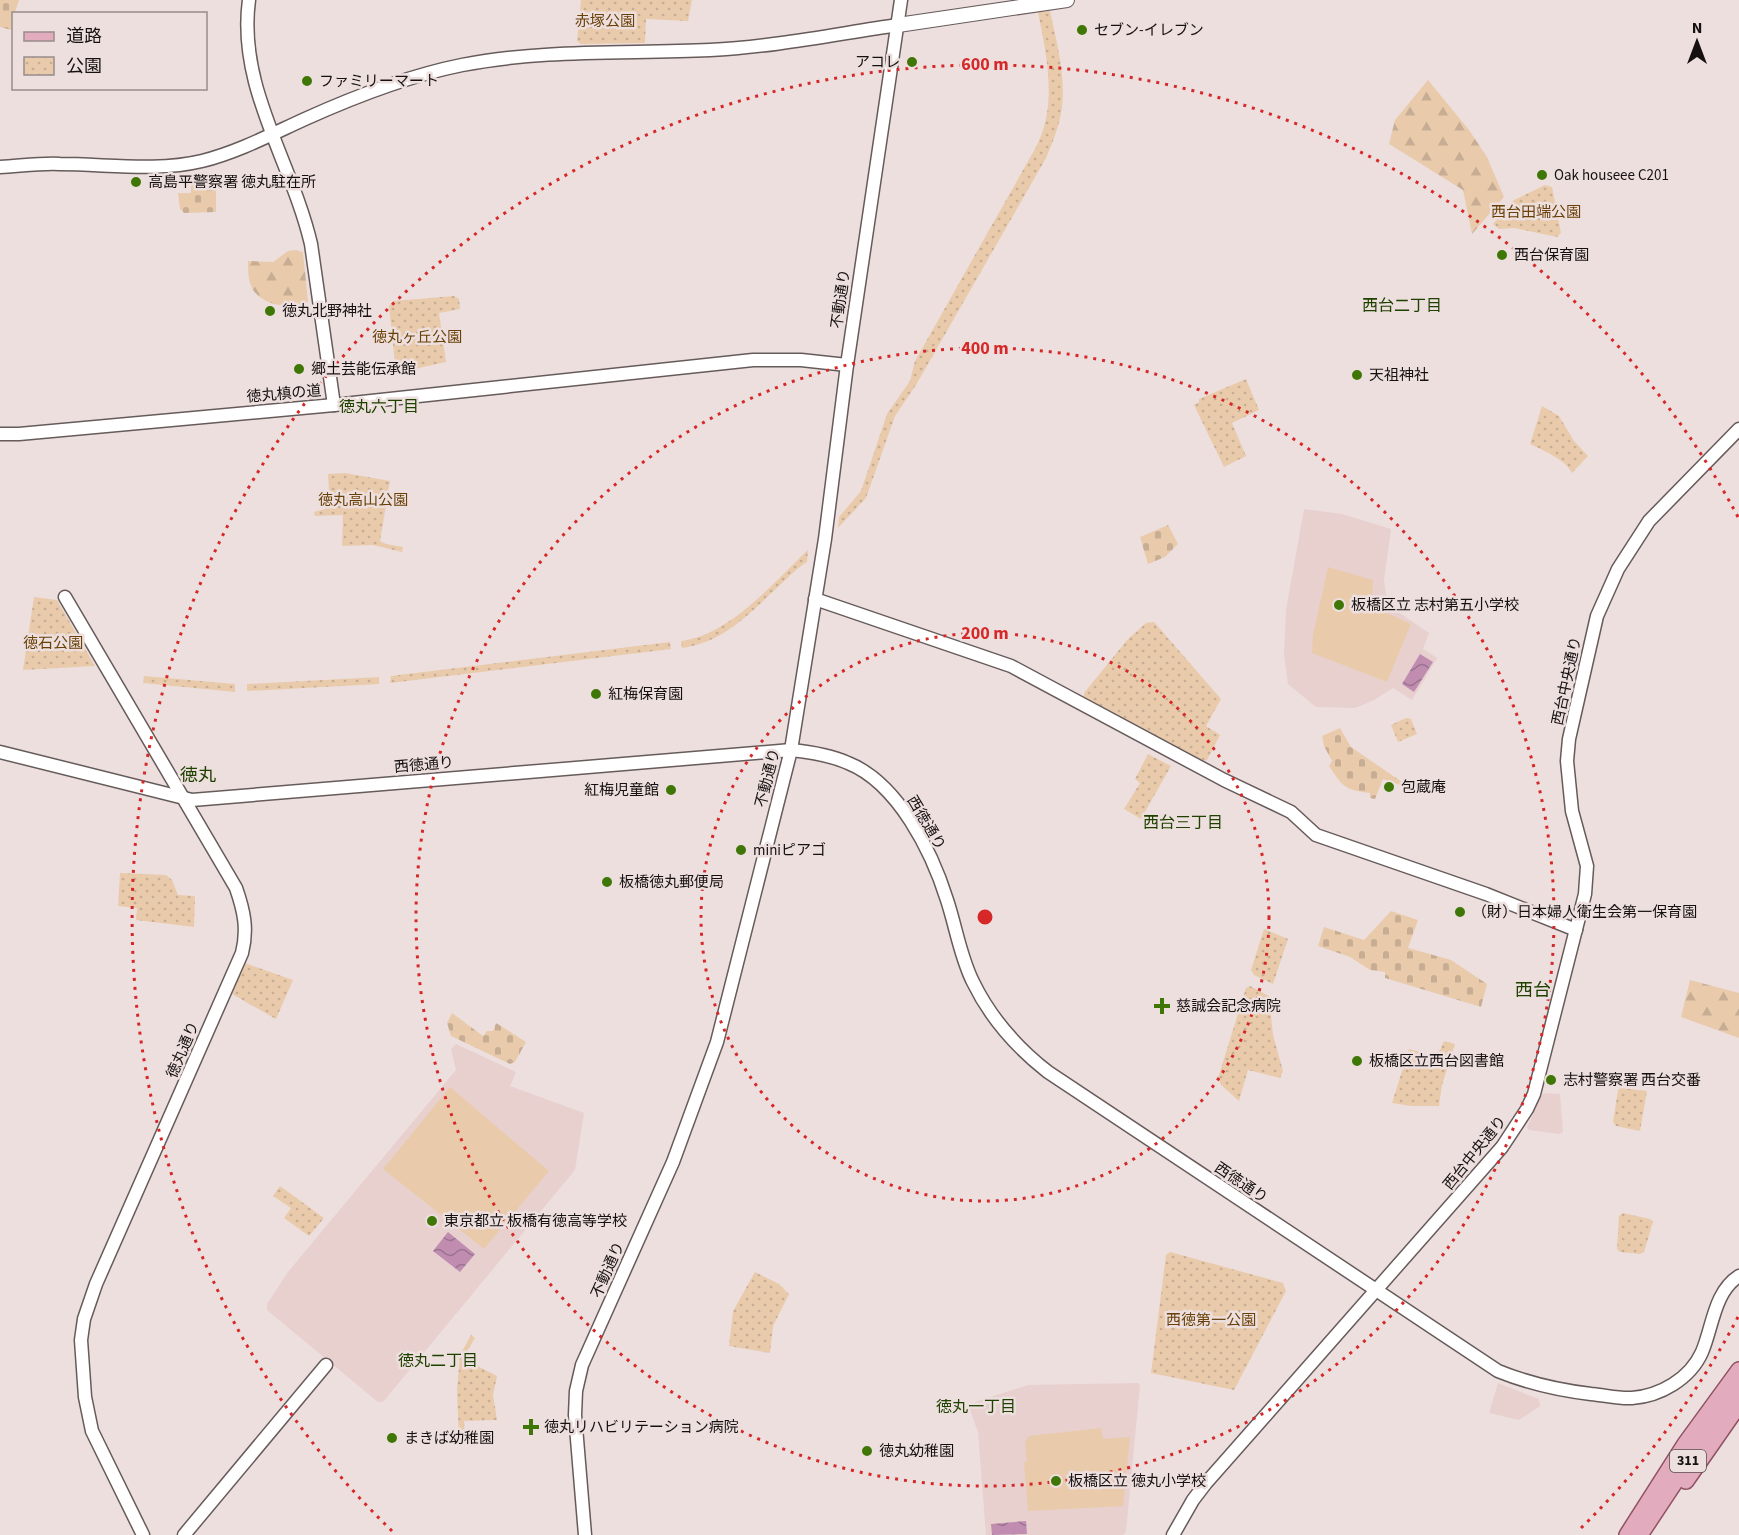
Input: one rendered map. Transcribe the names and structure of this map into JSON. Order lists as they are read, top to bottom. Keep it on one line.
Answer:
{"streets":{"main road":["311"],"street":["不動通り","徳丸槙の道","西台中央通り","西徳通り","徳丸通り"]},"crossings":[["不動通り","西徳通り"],["西台中央通り","西徳通り"],["西徳通り","徳丸通り"]],"districts":["西台二丁目","徳丸六丁目","徳丸","西台三丁目","西台","徳丸二丁目","徳丸一丁目"],"parks":["赤塚公園","西台田端公園","徳丸ヶ丘公園","徳丸高山公園","徳石公園","西徳第一公園"],"places":{"other":["セブン-イレブン","アコレ","ファミリーマート","Oak houseee C201","高島平警察署 徳丸駐在所","西台保育園","徳丸北野神社","郷土芸能伝承館","天祖神社","板橋区立 志村第五小学校","紅梅保育園","包蔵庵","紅梅児童館","miniピアゴ","板橋徳丸郵便局","（財）日本婦人衛生会第一保育園","板橋区立西台図書館","志村警察署 西台交番","東京都立 板橋有徳高等学校","まきば幼稚園","徳丸幼稚園","板橋区立 徳丸小学校"],"health":["慈誠会記念病院","徳丸リハビリテーション病院"]},"legend":["道路","公園"],"north":"top","rings":["600 m","400 m","200 m"]}
